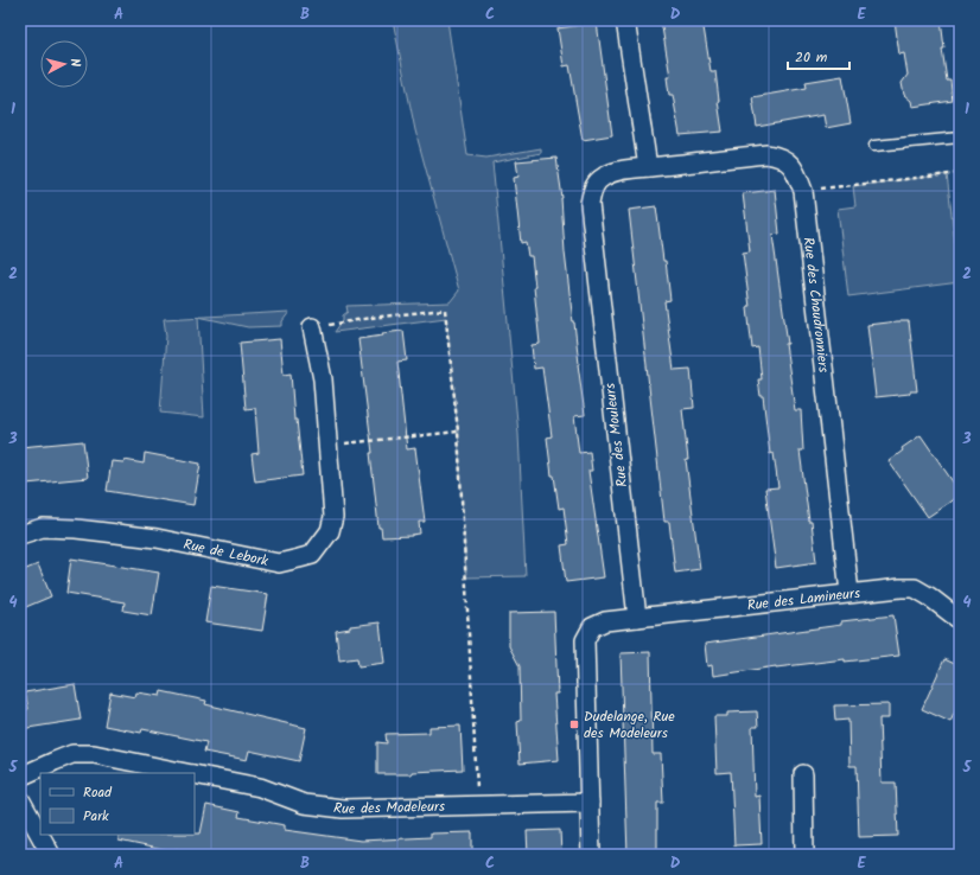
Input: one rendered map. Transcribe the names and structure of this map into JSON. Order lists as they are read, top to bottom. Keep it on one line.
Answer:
{"streets":{"street":["Rue des Chaudronniers","Rue des Mouleurs","Rue de Lebork","Rue des Lamineurs","Rue des Modeleurs"]},"crossings":[["Rue des Chaudronniers","Rue des Mouleurs"],["Rue des Chaudronniers","Rue des Lamineurs"],["Rue des Mouleurs","Rue des Lamineurs"]],"places":{"transit":["Dudelange, Rue des Modeleurs"]},"legend":["Road","Park"],"scale_bar":"20 m","north":"right","grid":{"columns":["A","B","C","D","E"],"rows":["1","2","3","4","5"]}}
